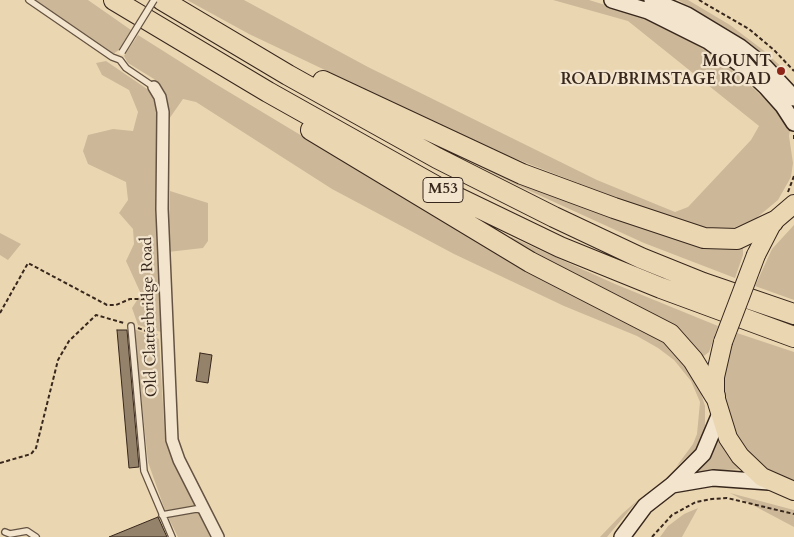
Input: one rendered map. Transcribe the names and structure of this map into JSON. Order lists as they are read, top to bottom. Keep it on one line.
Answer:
{"streets":{"highway":["M53"],"street":["Old Clatterbridge Road"]},"places":["MOUNT ROAD/BRIMSTAGE ROAD"]}
